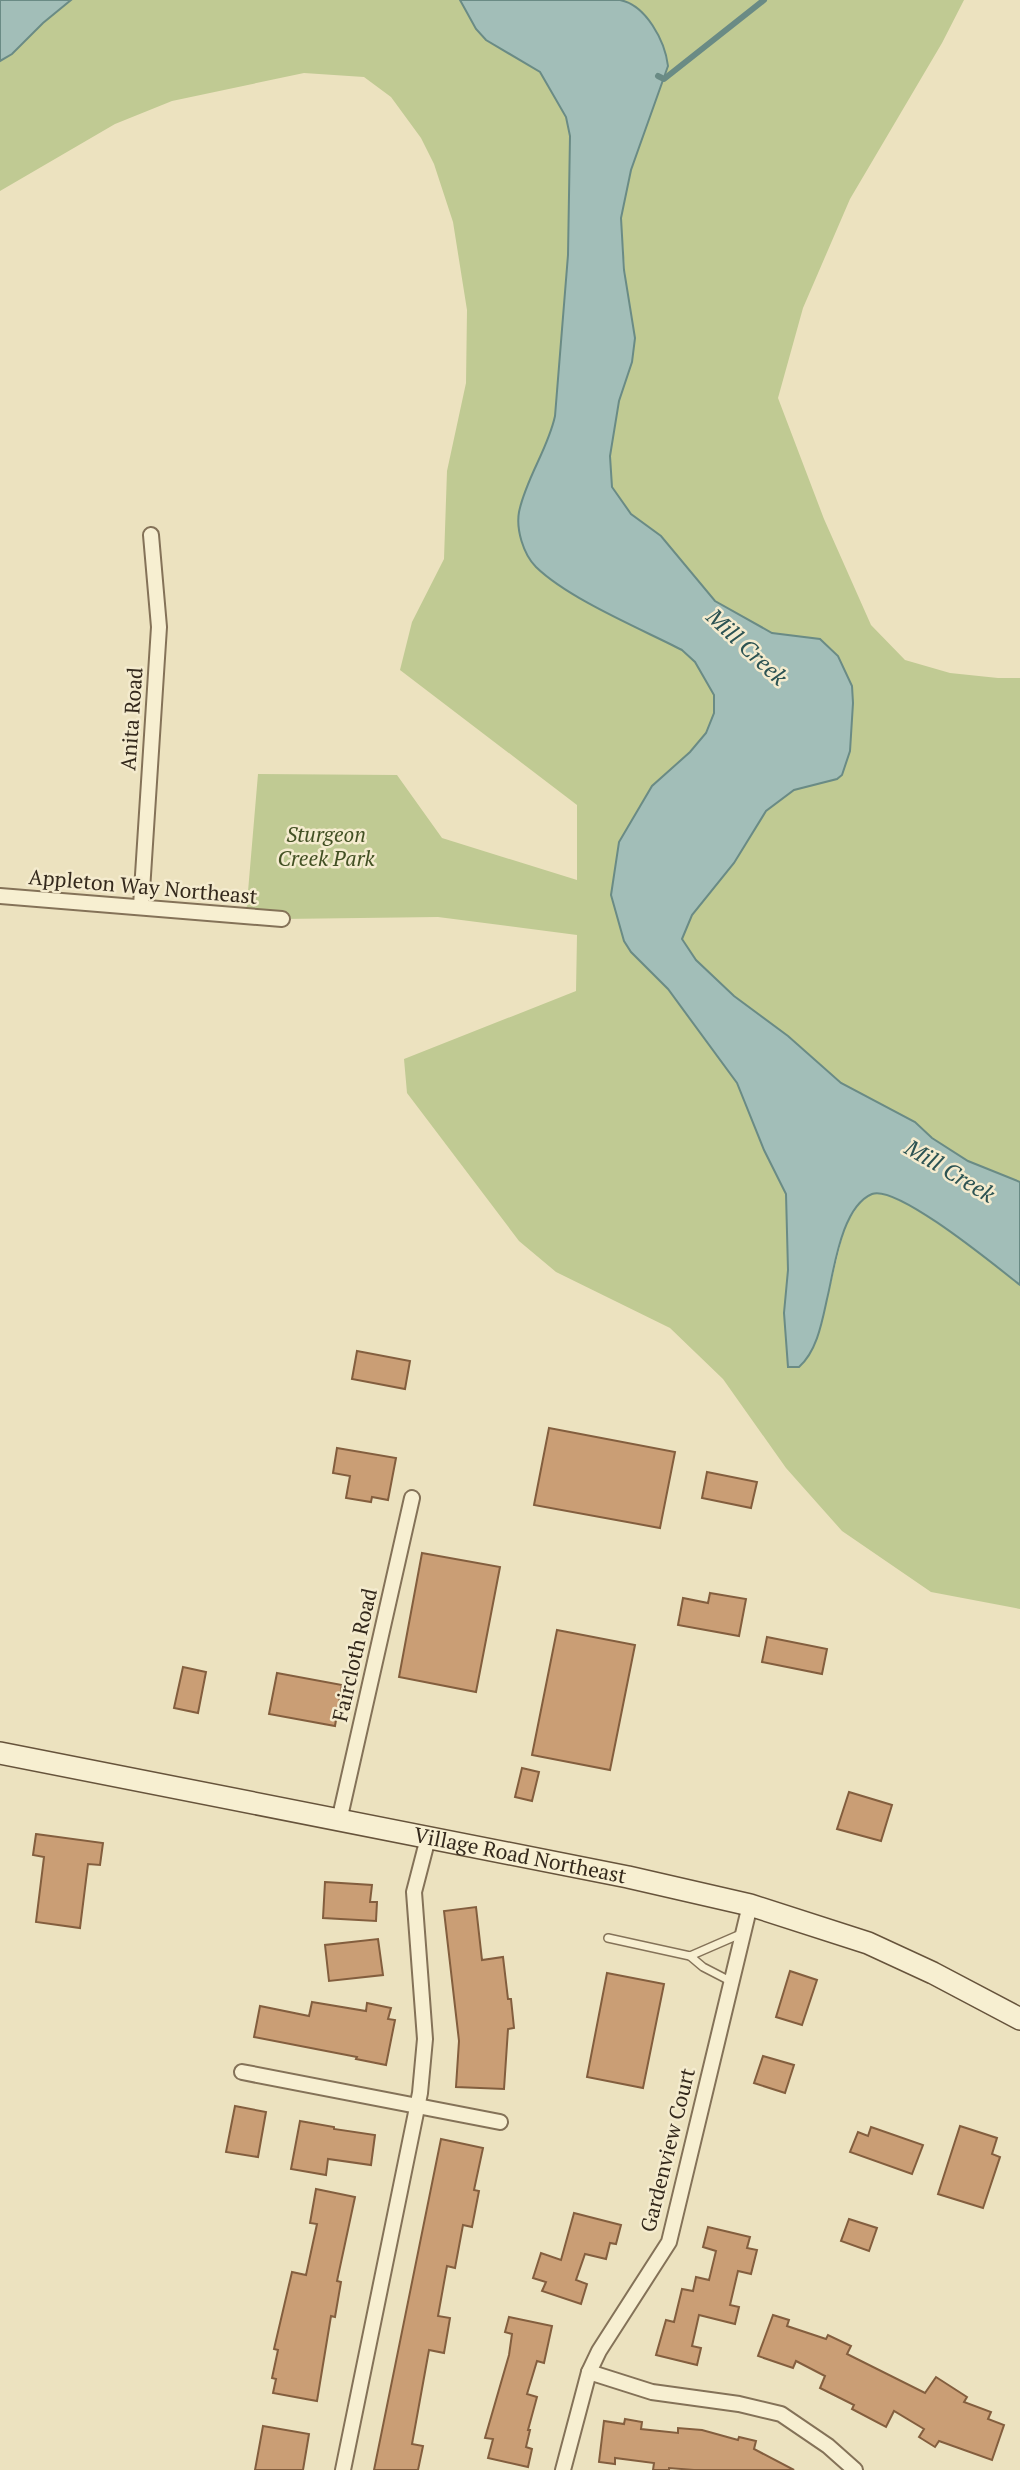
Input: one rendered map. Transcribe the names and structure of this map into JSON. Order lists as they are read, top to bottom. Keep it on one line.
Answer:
{"streets":{"main road":["Village Road Northeast"],"street":["Anita Road","Appleton Way Northeast","Faircloth Road","Gardenview Court"]},"crossings":[["Anita Road","Appleton Way Northeast"],["Faircloth Road","Village Road Northeast"],["Village Road Northeast","Gardenview Court"]],"water":["Mill Creek"],"parks":["Sturgeon Creek Park"]}
